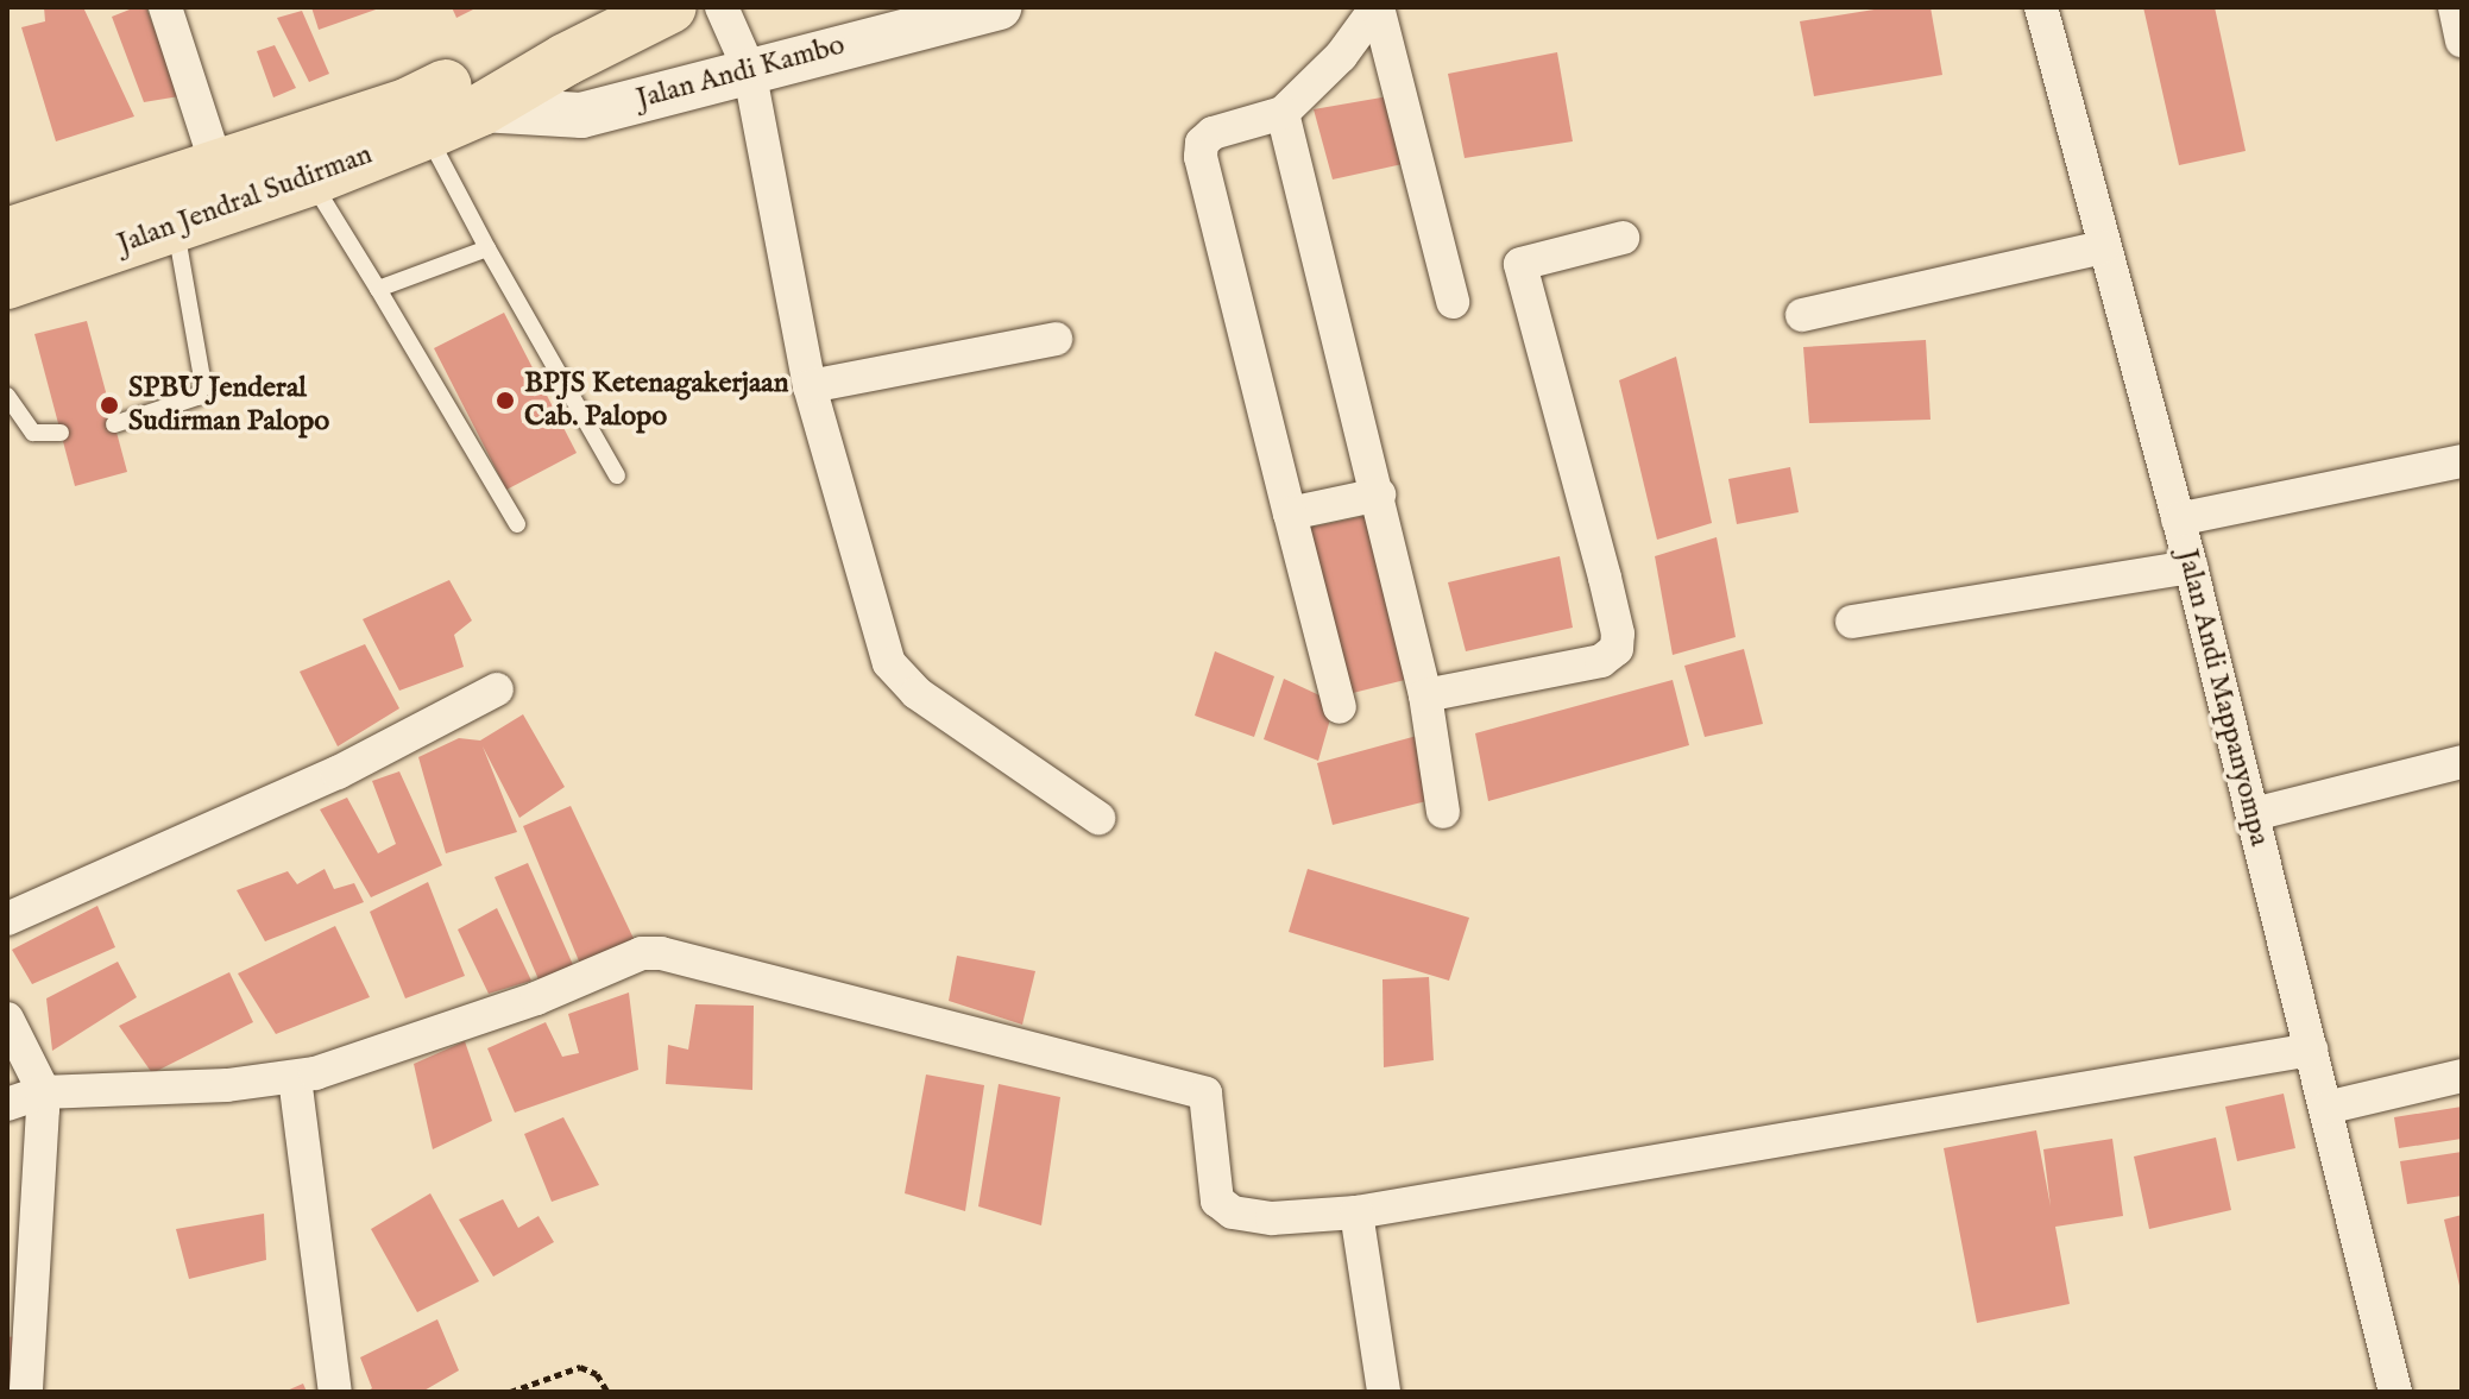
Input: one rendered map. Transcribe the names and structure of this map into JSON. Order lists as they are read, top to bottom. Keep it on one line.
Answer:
{"streets":{"highway":["Jalan Jendral Sudirman"],"street":["Jalan Andi Kambo","Jalan Andi Mappanyompa"]},"crossings":[["Jalan Andi Kambo","Jalan Jendral Sudirman"]],"places":["BPJS Ketenagakerjaan Cab. Palopo","SPBU Jenderal Sudirman Palopo"]}
